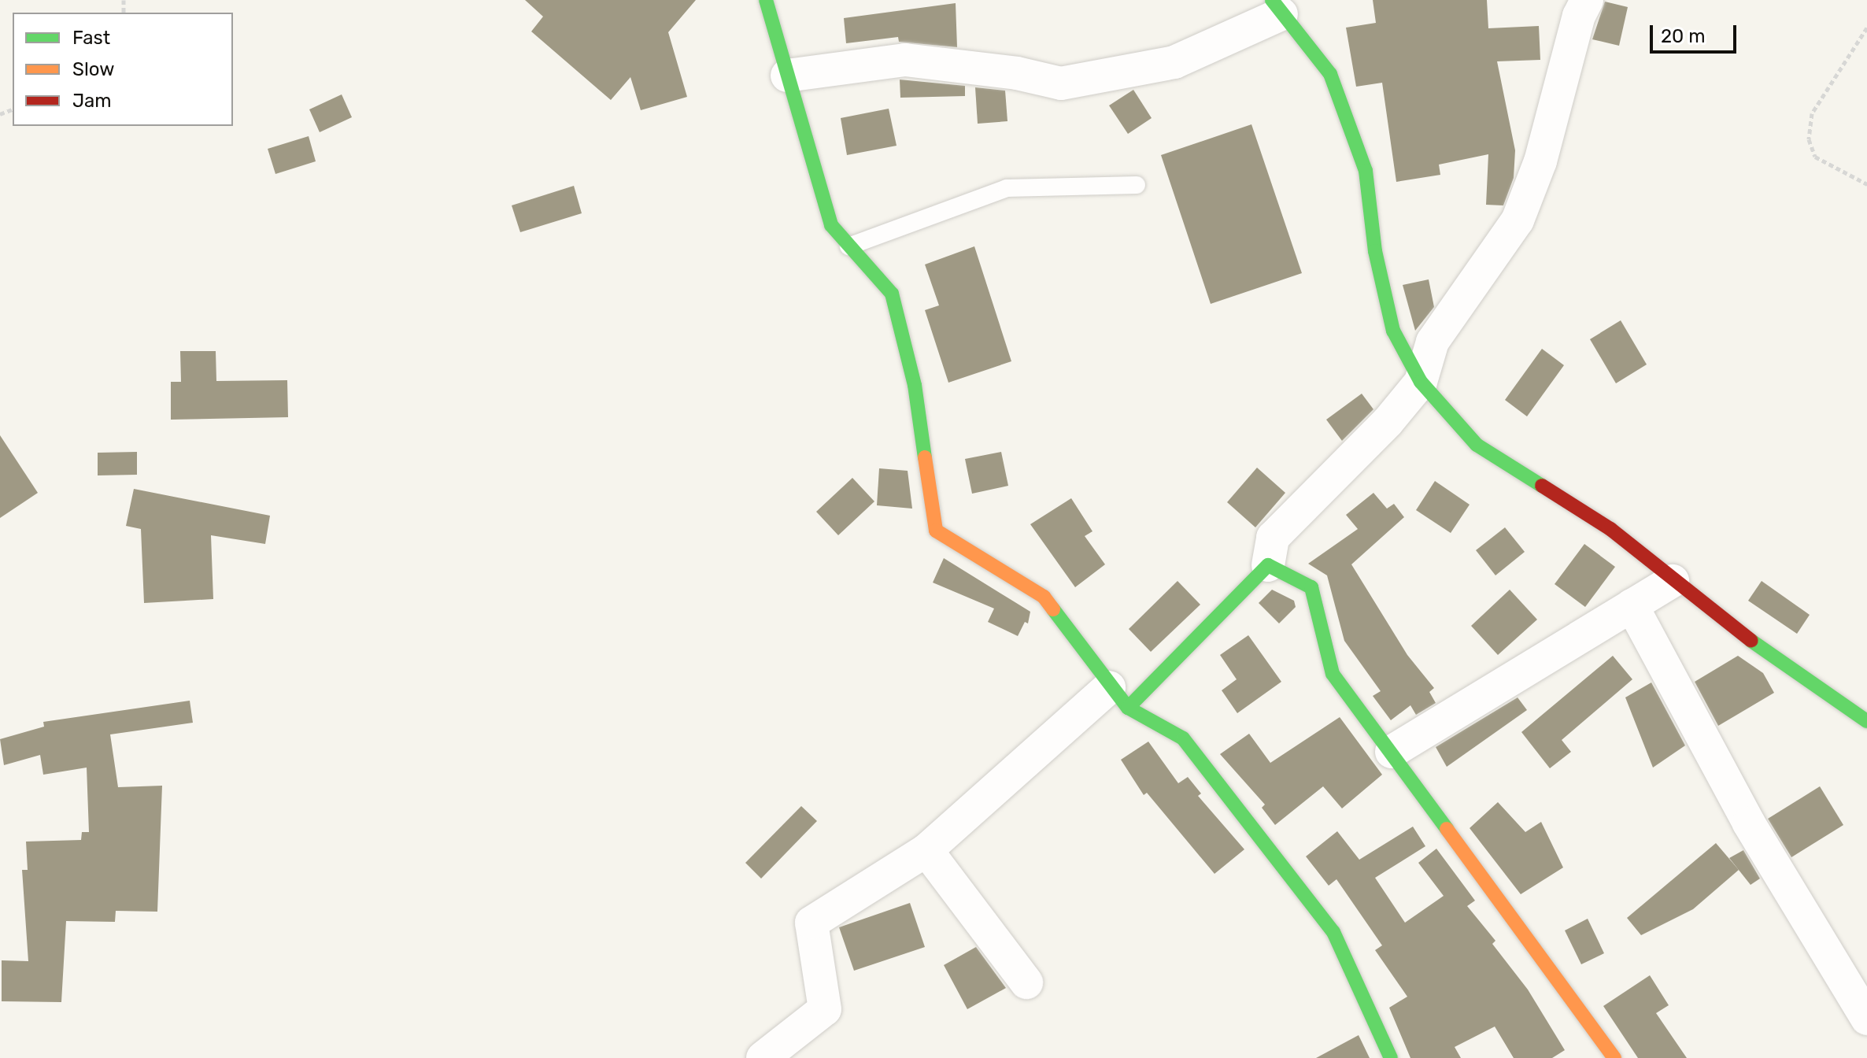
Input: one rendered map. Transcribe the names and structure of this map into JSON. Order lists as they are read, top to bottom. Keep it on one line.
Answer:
{"legend":["Fast","Slow","Jam"],"scale_bar":"20 m"}
